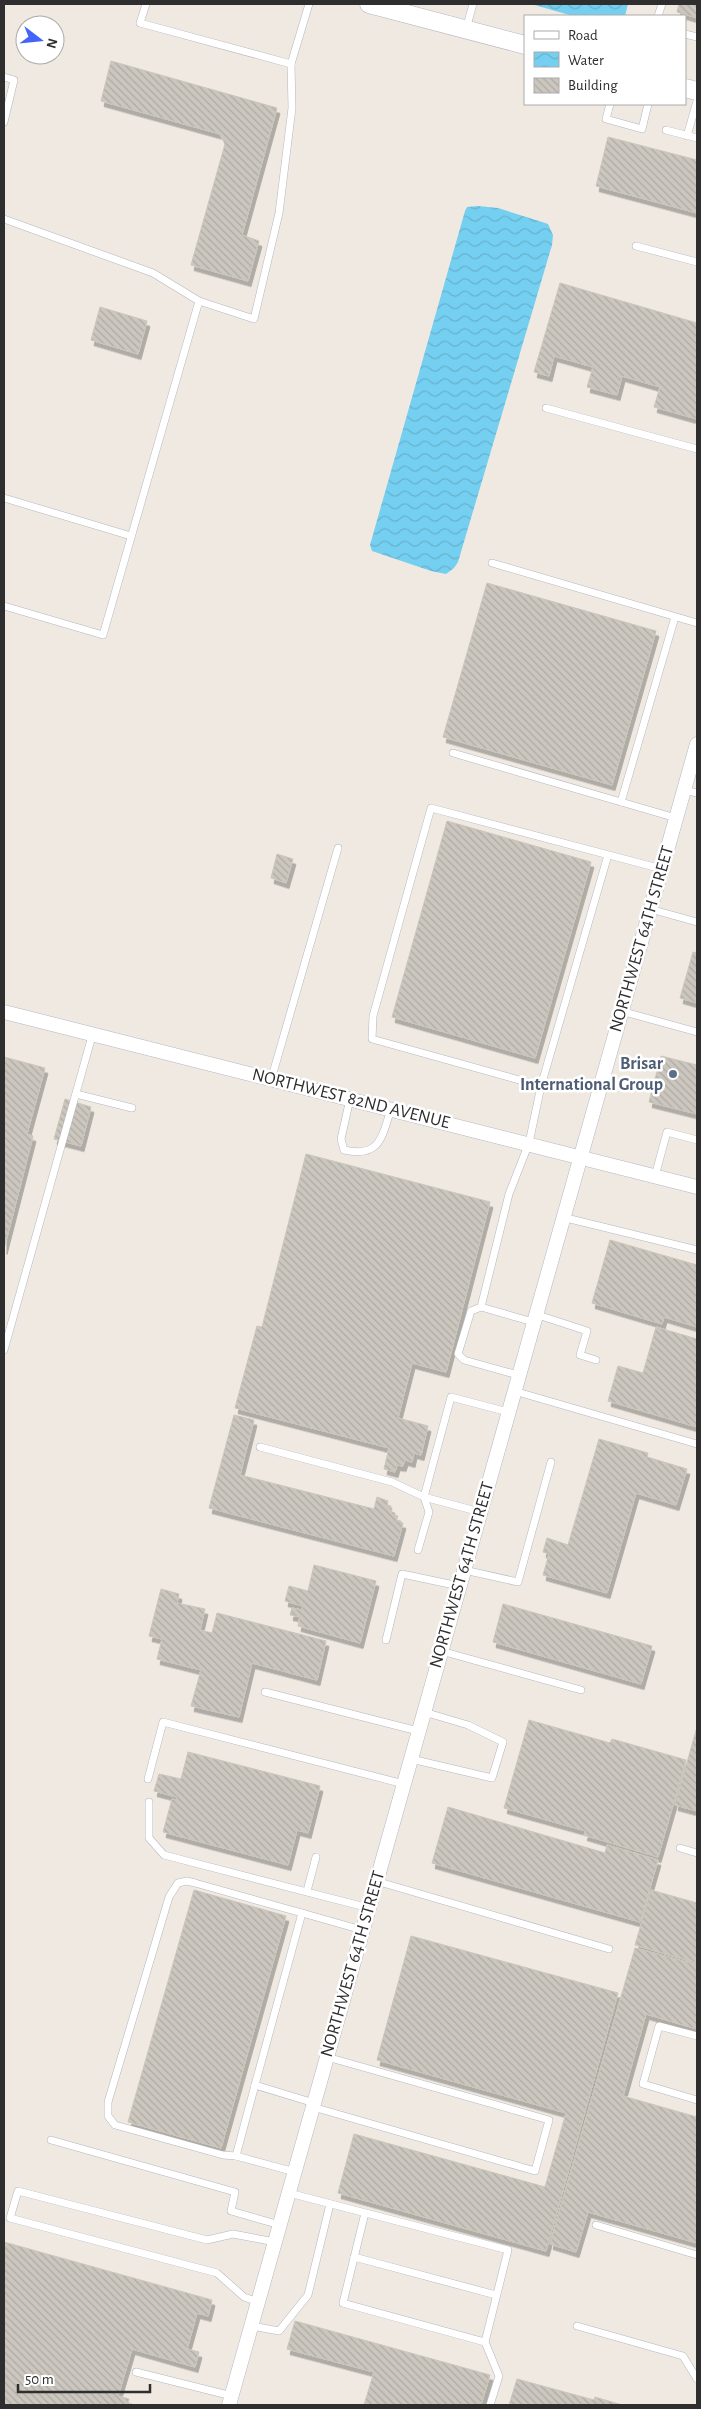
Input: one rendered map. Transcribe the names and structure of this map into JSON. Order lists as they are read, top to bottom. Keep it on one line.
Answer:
{"streets":{"street":["NORTHWEST 64TH STREET","NORTHWEST 82ND AVENUE"]},"crossings":[["NORTHWEST 64TH STREET","NORTHWEST 82ND AVENUE"]],"places":["Brisar International Group"],"legend":["Road","Water","Building"],"scale_bar":"50 m","north":"right"}
